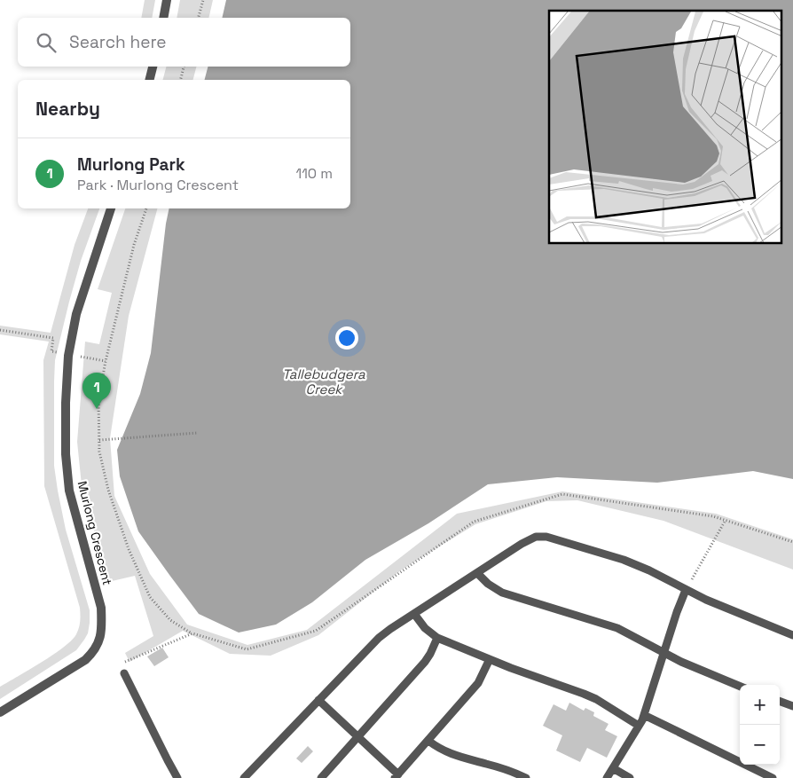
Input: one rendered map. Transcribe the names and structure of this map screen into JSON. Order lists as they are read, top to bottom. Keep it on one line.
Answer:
{"streets":{"street":["Murlong Crescent"]},"water":["Tallebudgera Creek"],"page":{"search":"Search here","heading":"Nearby","list":[{"mark":"1","name":"Murlong Park","note":"Park · Murlong Crescent","value":"110 m"}],"pins":"1","map_buttons":["+","−"]}}
